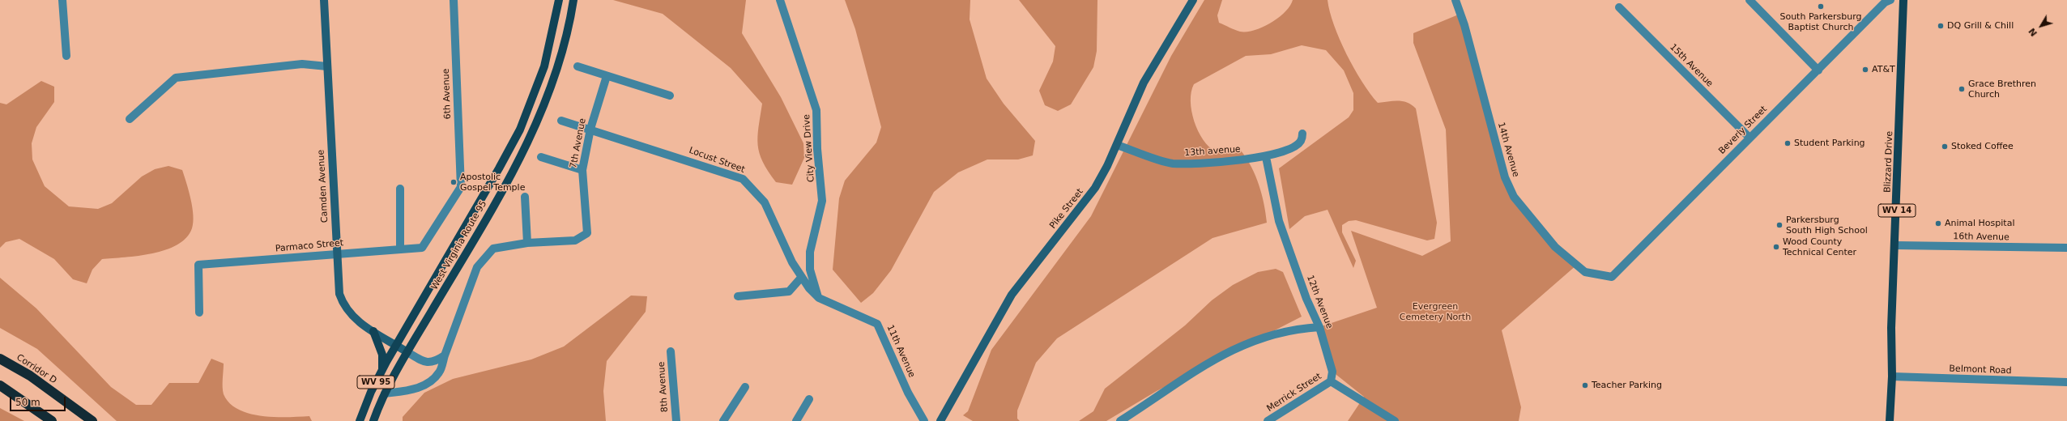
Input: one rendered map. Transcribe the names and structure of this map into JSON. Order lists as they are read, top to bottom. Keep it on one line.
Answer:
{"streets":{"highway":["Corridor D"],"main road":["Blizzard Drive","Camden Avenue","Pike Street","WV 14","West Virginia Route 95","WV 95"],"street":["15th Avenue","6th Avenue","Beverly Street","7th Avenue","City View Drive","14th Avenue","13th avenue","Locust Street","16th Avenue","Parmaco Street","12th Avenue","11th Avenue","Belmont Road","8th Avenue","Merrick Street"]},"crossings":[["15th Avenue","Beverly Street"],["6th Avenue","Parmaco Street"],["Beverly Street","14th Avenue"],["7th Avenue","Locust Street"],["City View Drive","11th Avenue"],["13th avenue","Pike Street"],["13th avenue","12th Avenue"],["Locust Street","11th Avenue"],["Blizzard Drive","16th Avenue"],["Blizzard Drive","Belmont Road"],["Camden Avenue","West Virginia Route 95"],["Camden Avenue","Parmaco Street"],["Camden Avenue","WV 95"],["West Virginia Route 95","WV 95"],["12th Avenue","Merrick Street"]],"parks":["Evergreen Cemetery North"],"places":["South Parkersburg Baptist Church","DQ Grill & Chill","AT&T","Grace Brethren Church","Student Parking","Stoked Coffee","Apostolic Gospel Temple","Animal Hospital","Parkersburg South High School","Wood County Technical Center","Teacher Parking"],"scale_bar":"50 m","north":"bottom left"}
